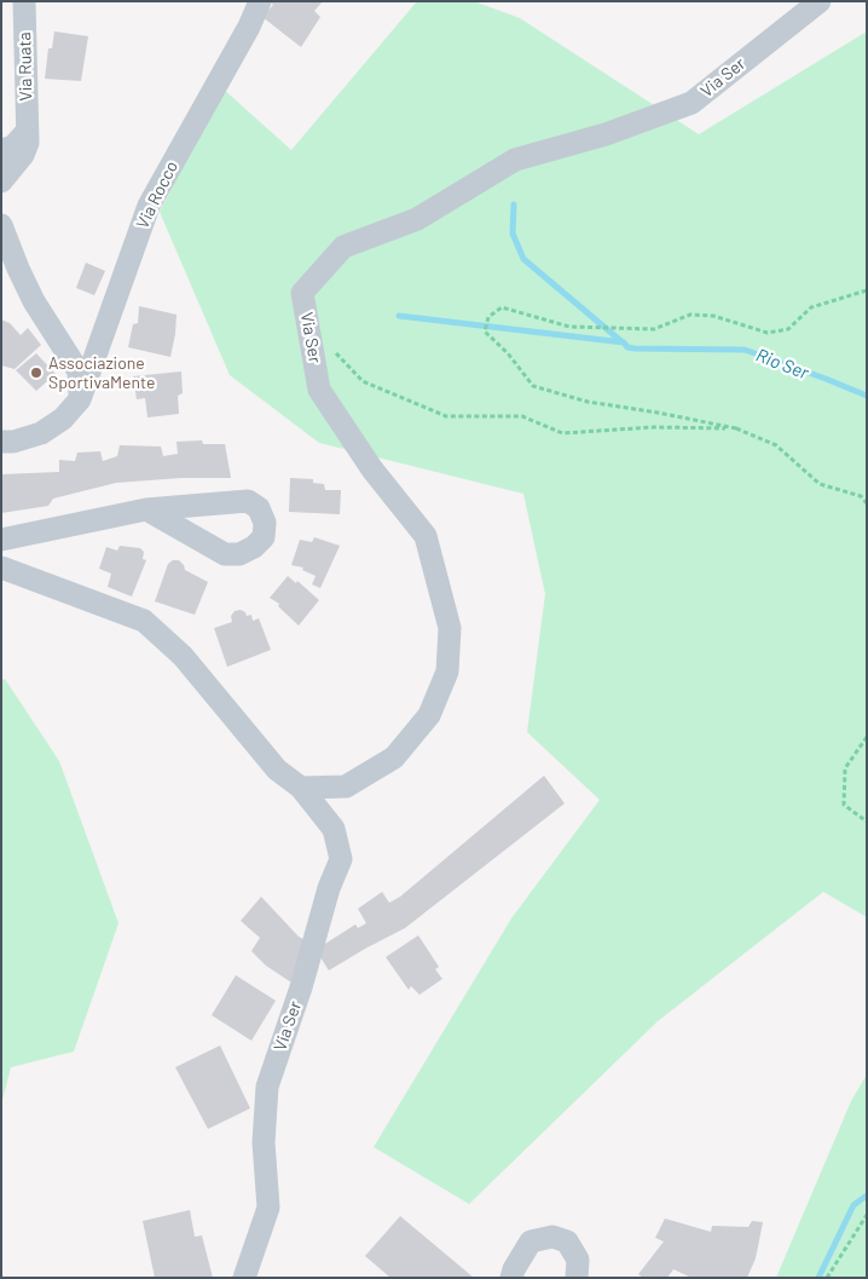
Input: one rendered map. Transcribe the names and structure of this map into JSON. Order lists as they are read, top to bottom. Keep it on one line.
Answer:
{"streets":{"street":["Via Ruata","Via Ser","Via Rocco"]},"water":["Rio Ser"],"places":["Associazione SportivaMente"]}
